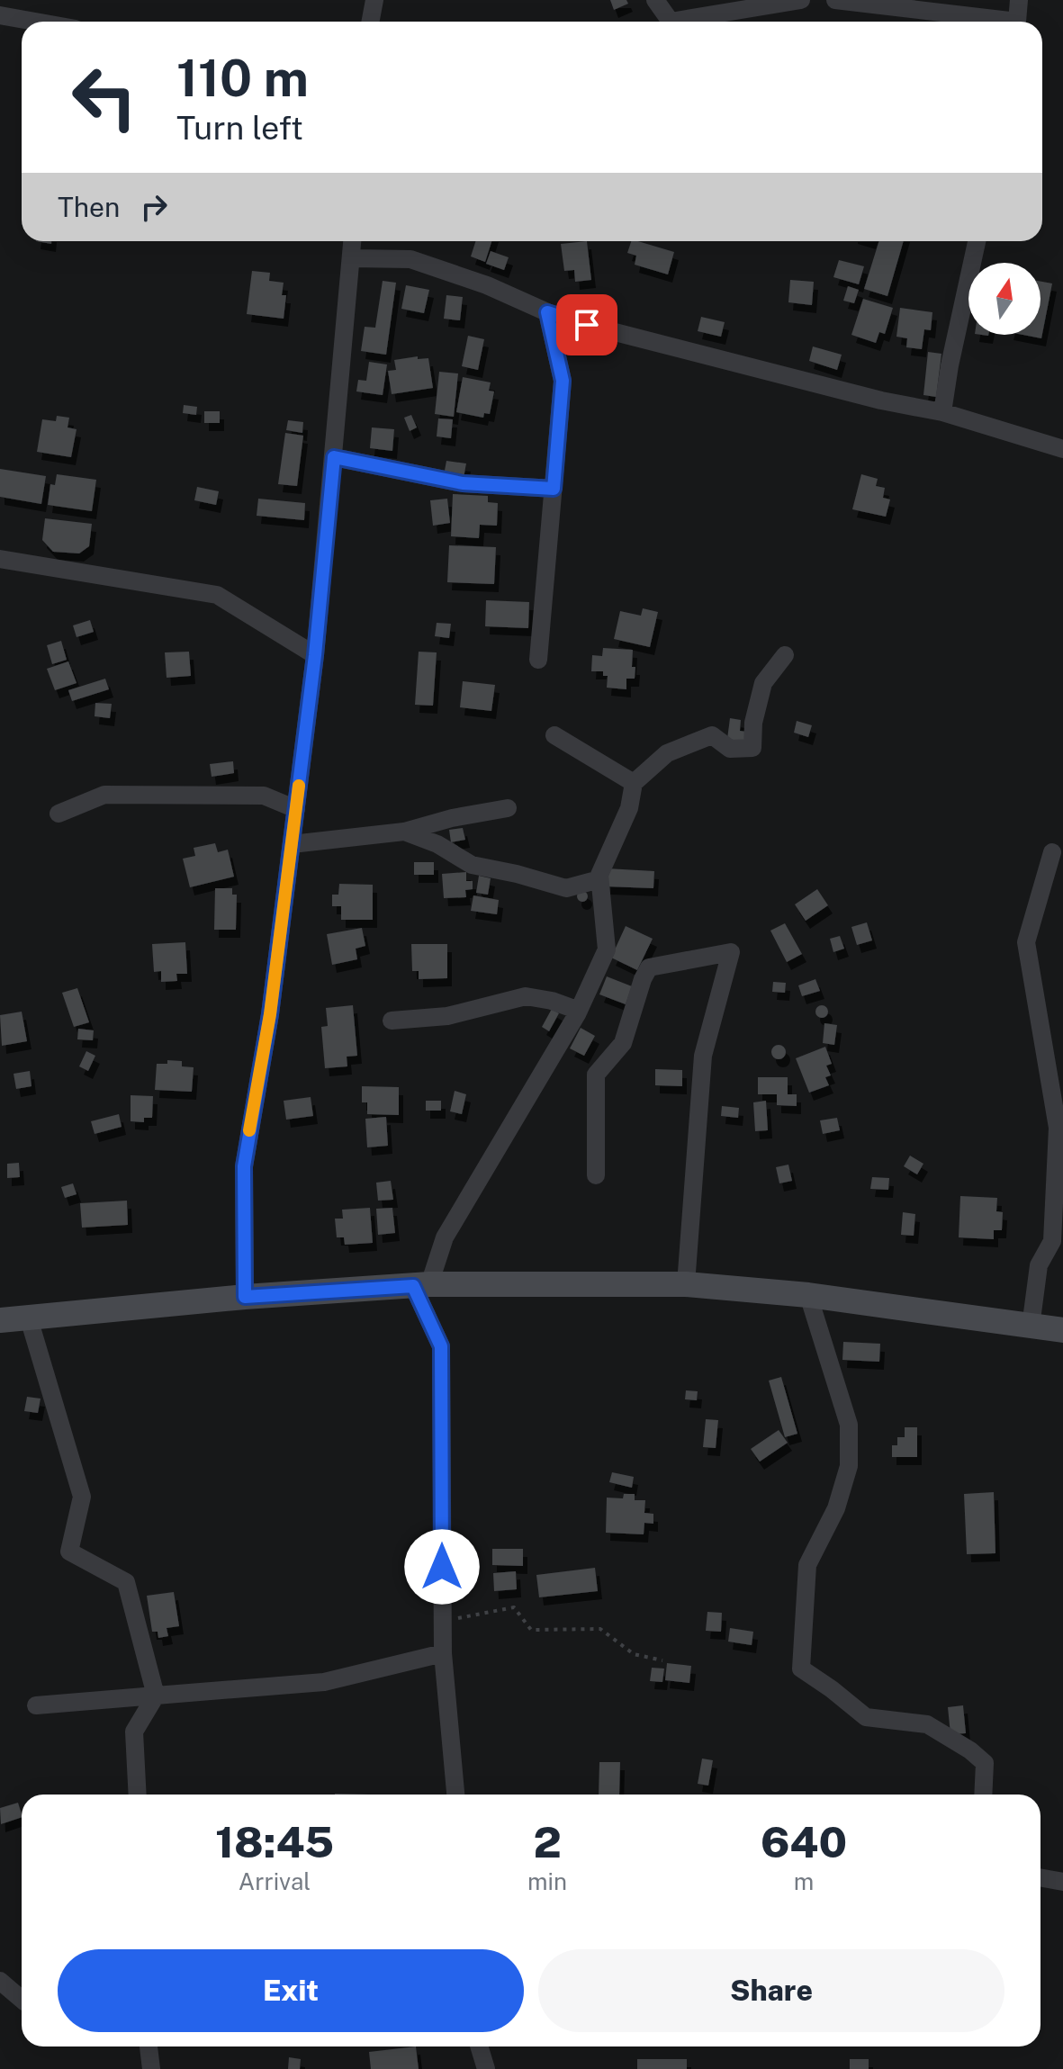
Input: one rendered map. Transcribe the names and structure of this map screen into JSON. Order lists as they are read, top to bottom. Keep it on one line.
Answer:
{"north":"top","page":{"turn":["110 m","Turn left"],"then":"Then","eta":["18:45","Arrival","2","min","640","m"],"buttons":["Exit","Share"]}}
